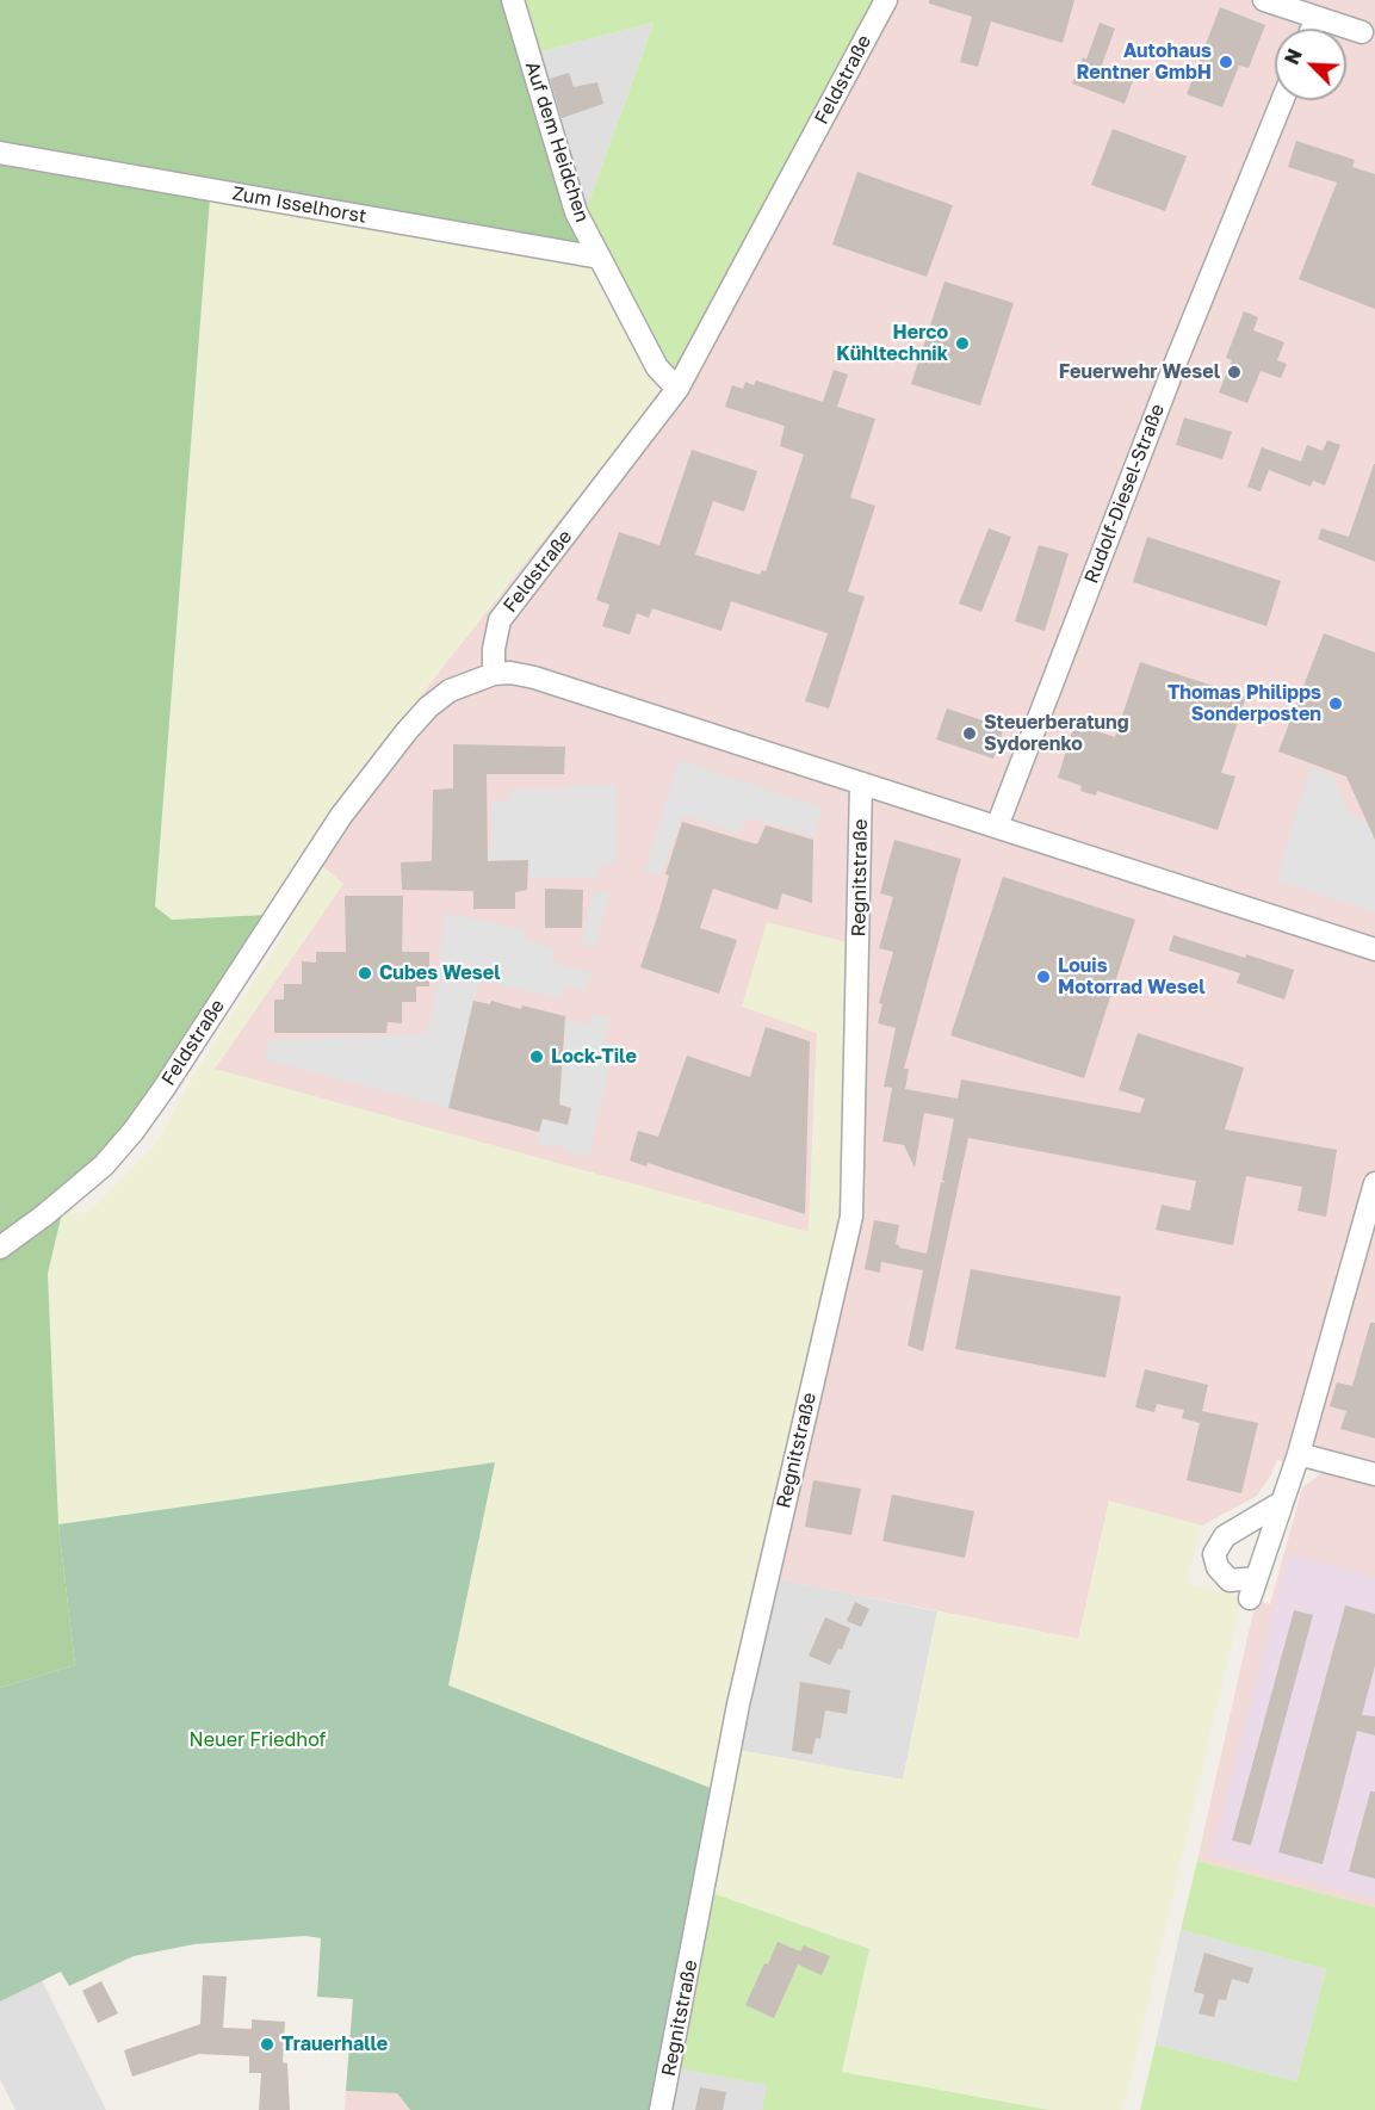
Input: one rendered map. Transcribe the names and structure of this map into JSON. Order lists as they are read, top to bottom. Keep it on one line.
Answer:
{"streets":{"street":["Feldstraße","Auf dem Heidchen","Zum Isselhorst","Rudolf-Diesel-Straße","Regnitstraße"]},"crossings":[["Feldstraße","Auf dem Heidchen"],["Auf dem Heidchen","Zum Isselhorst"]],"parks":["Neuer Friedhof"],"places":["Autohaus Rentner GmbH","Herco Kühltechnik","Feuerwehr Wesel","Thomas Philipps Sonderposten","Steuerberatung Sydorenko","Cubes Wesel","Louis Motorrad Wesel","Lock-Tile","Trauerhalle"],"north":"top left"}
